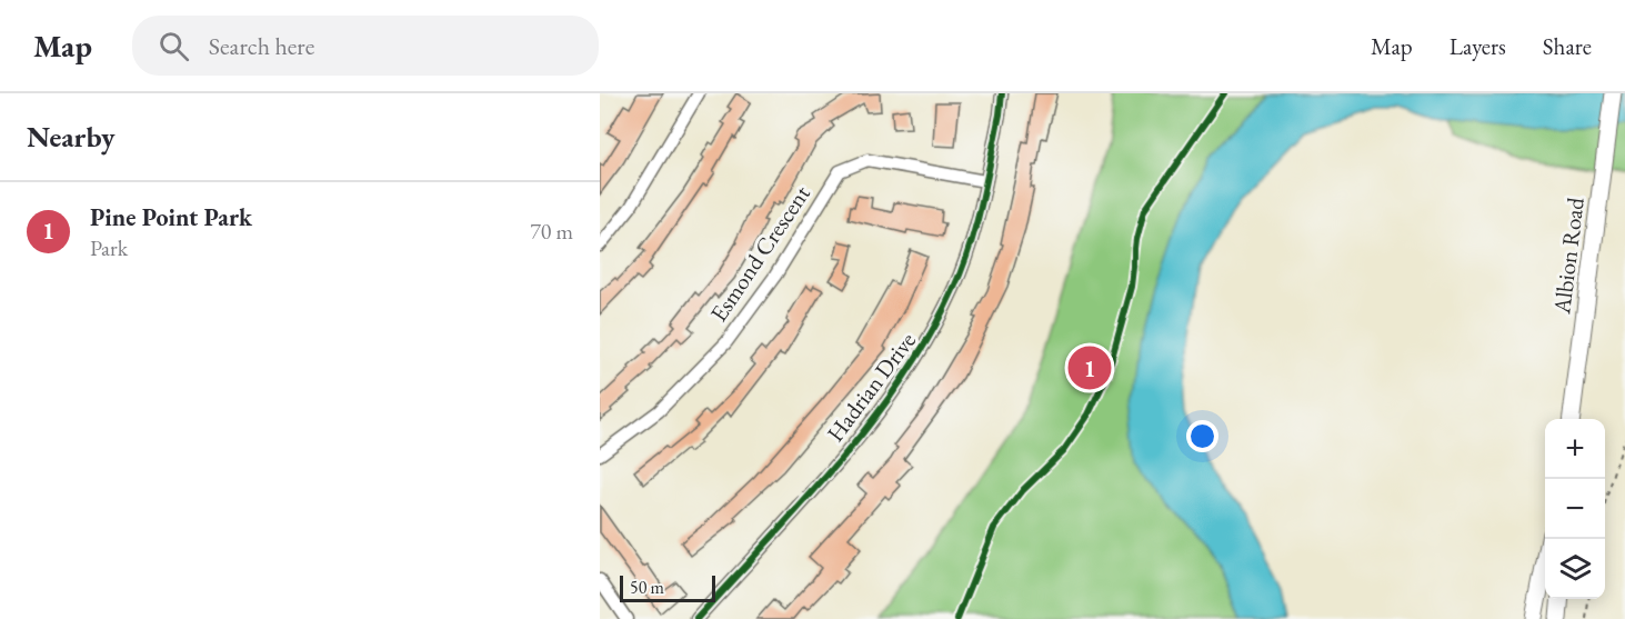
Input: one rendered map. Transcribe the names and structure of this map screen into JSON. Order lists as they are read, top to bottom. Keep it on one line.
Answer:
{"streets":{"main road":["Albion Road"],"street":["Esmond Crescent","Hadrian Drive"]},"crossings":[["Esmond Crescent","Hadrian Drive"]],"scale_bar":"50 m","page":{"header":"Map","search":"Search here","nav":["Map","Layers","Share"],"heading":"Nearby","list":[{"mark":"1","name":"Pine Point Park","note":"Park","value":"70 m"}],"pins":"1","map_buttons":["+","−"],"scale":"50 m"}}
